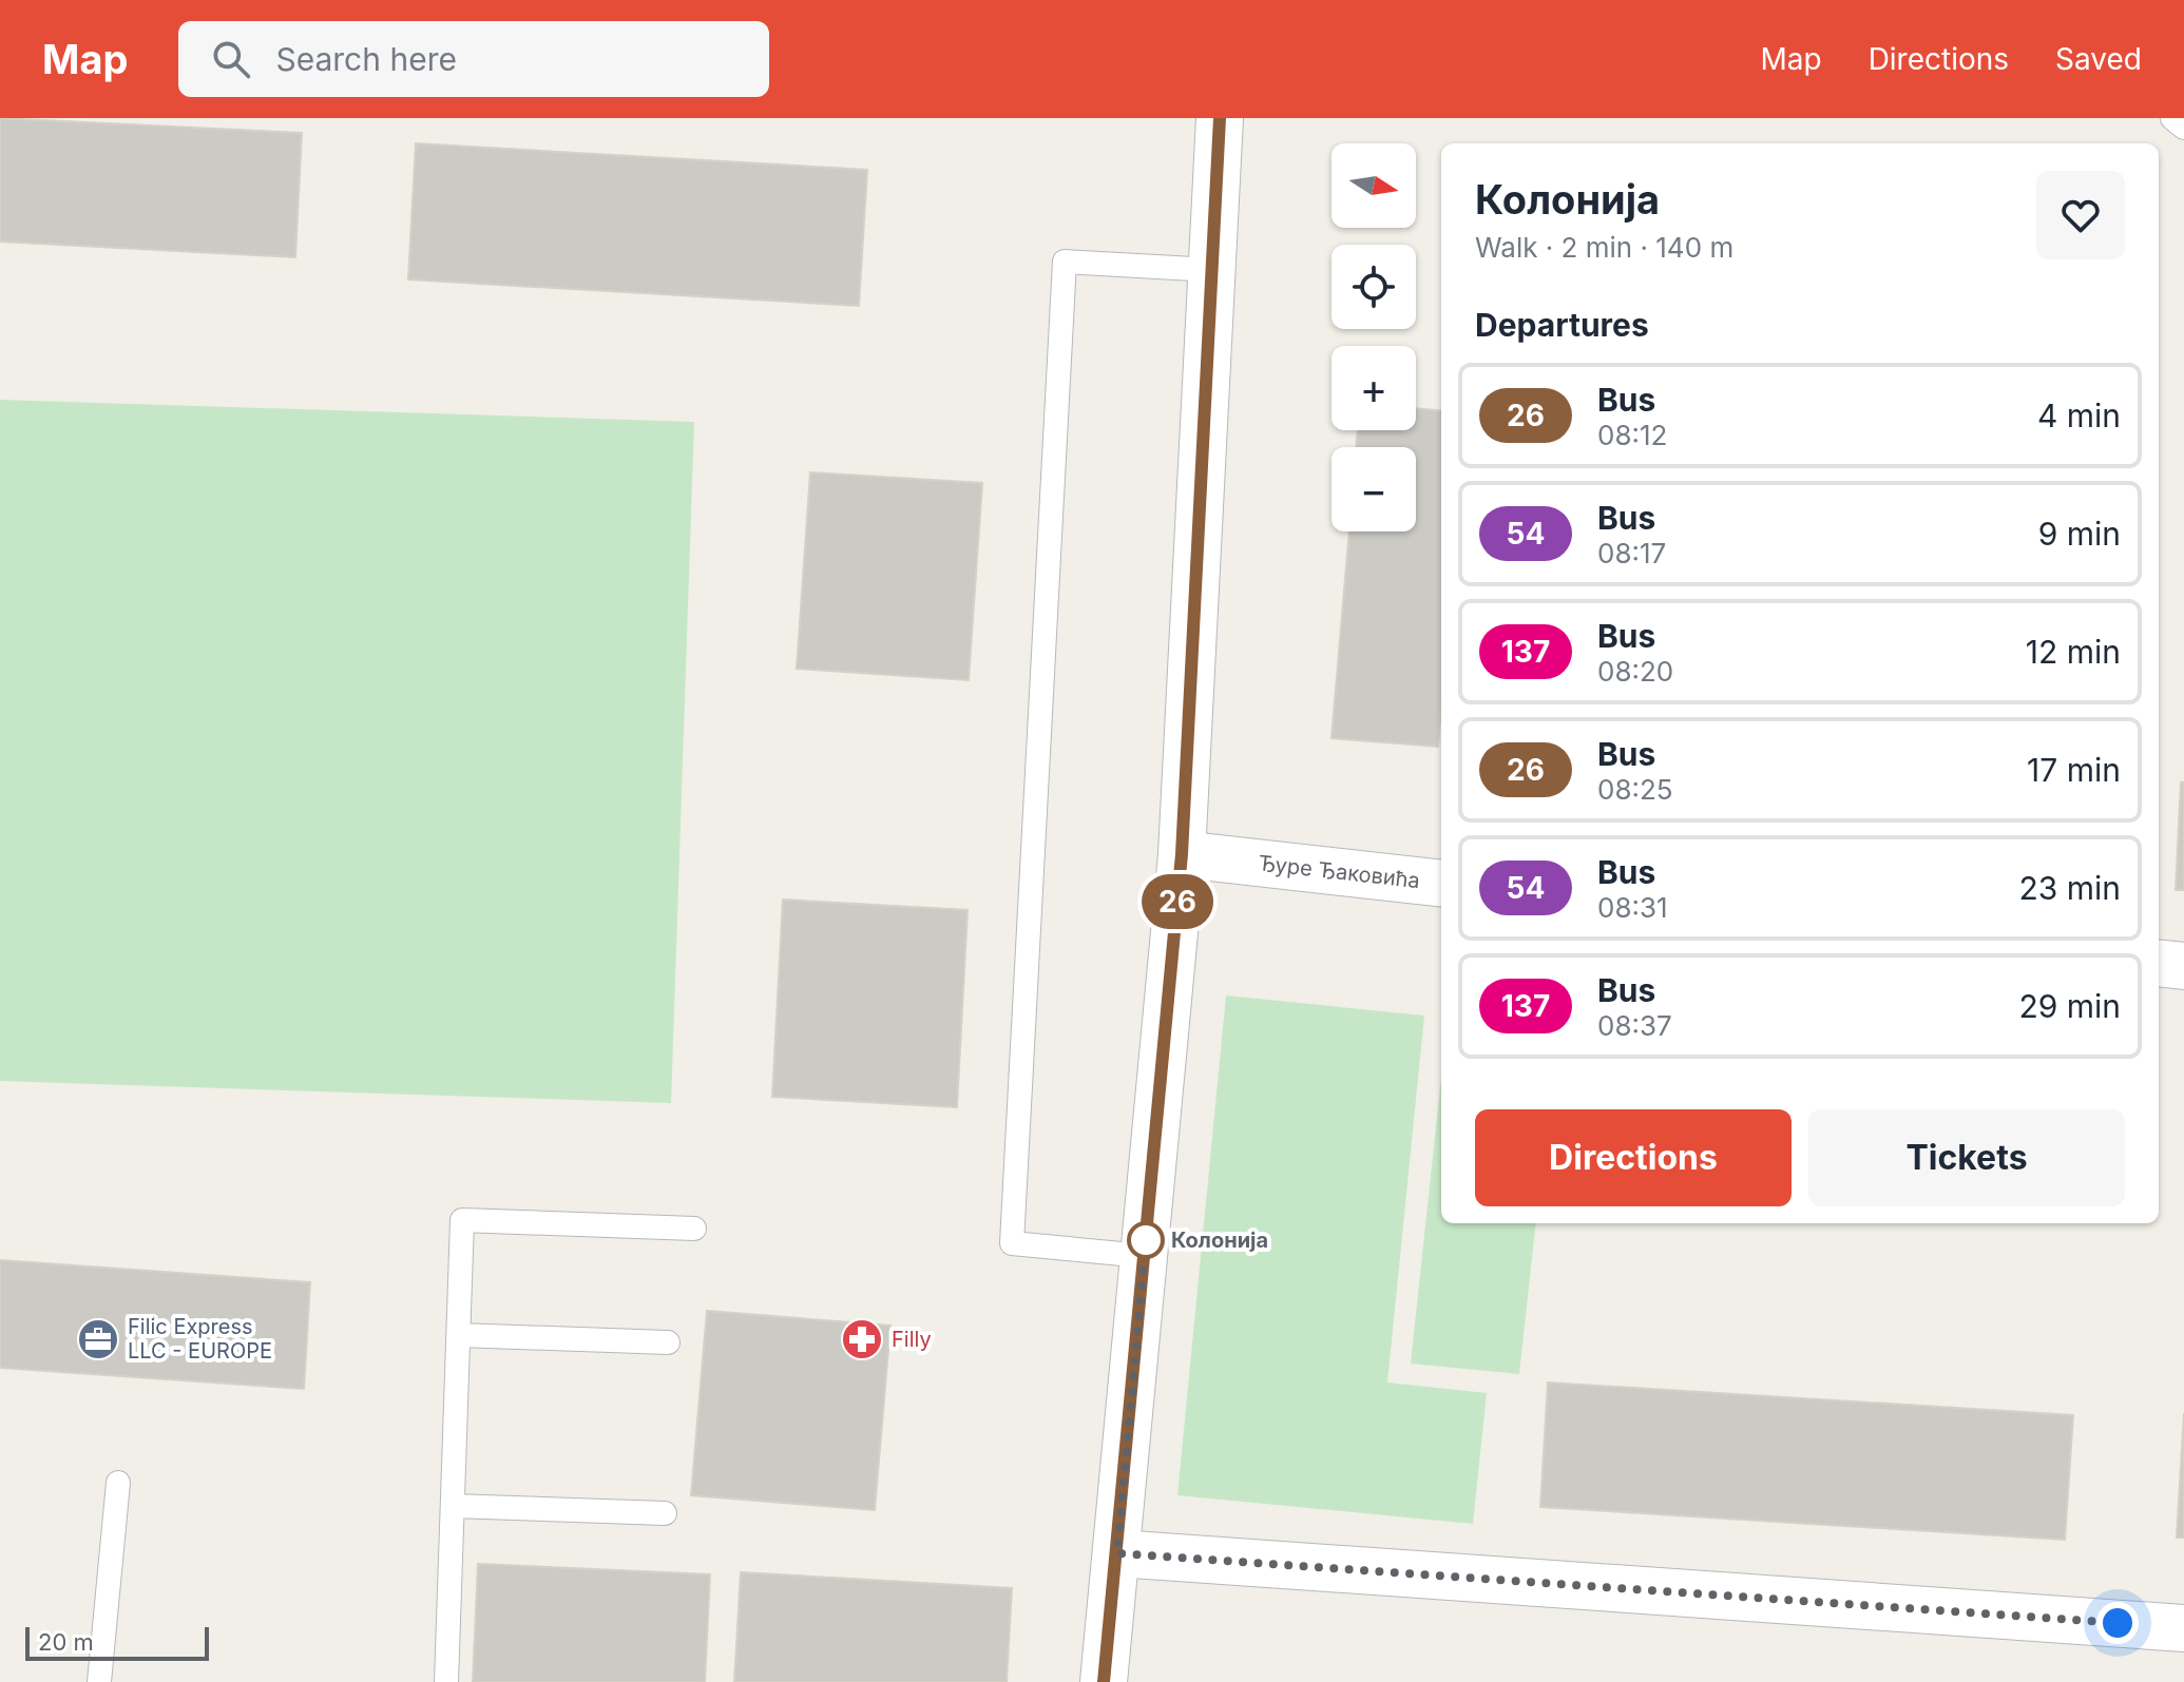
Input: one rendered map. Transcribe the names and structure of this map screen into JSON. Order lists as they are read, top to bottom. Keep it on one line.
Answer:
{"streets":{"street":["Ђуре Ђаковића"]},"places":{"other":["Колонија"],"office":["Filic Express LLC - EUROPE"],"pharmacy":["Filly"]},"lines":["bus line 26"],"scale_bar":"20 m","north":"right","page":{"header":"Map","search":"Search here","nav":["Map","Directions","Saved"],"on_map":"26","map_buttons":["+","−"],"heading":[["Колонија","Walk · 2 min · 140 m"],"Departures"],"list":[{"mark":"26","name":"Bus","note":"08:12","value":"4 min"},{"mark":"54","name":"Bus","note":"08:17","value":"9 min"},{"mark":"137","name":"Bus","note":"08:20","value":"12 min"},{"mark":"26","name":"Bus","note":"08:25","value":"17 min"},{"mark":"54","name":"Bus","note":"08:31","value":"23 min"},{"mark":"137","name":"Bus","note":"08:37","value":"29 min"}],"buttons":["Directions","Tickets"],"scale":"20 m"}}
